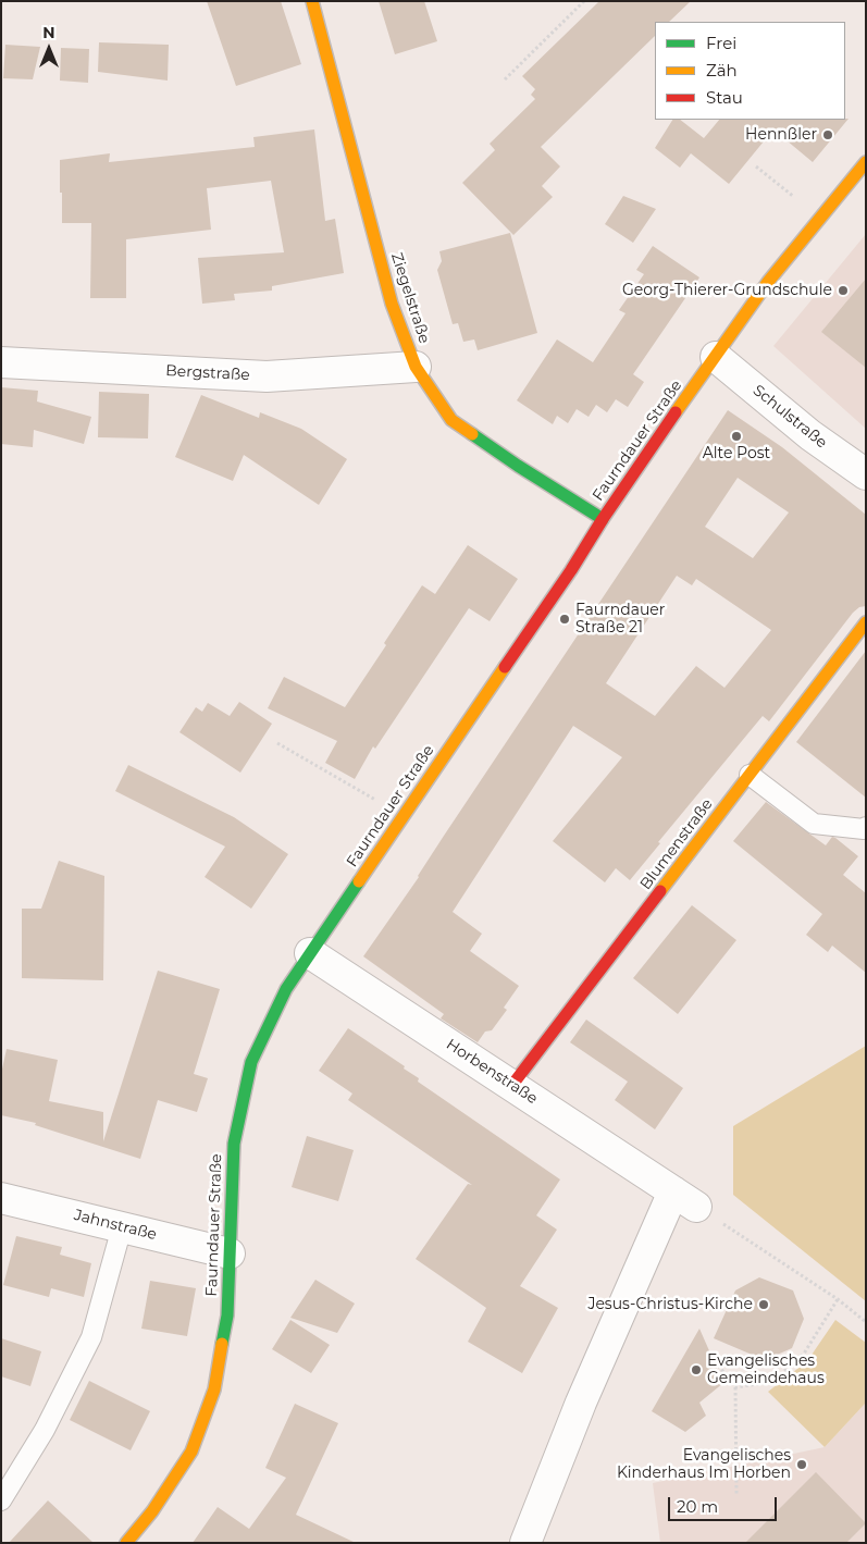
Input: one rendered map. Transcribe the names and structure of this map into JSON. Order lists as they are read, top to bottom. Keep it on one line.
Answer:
{"streets":{"street":["Ziegelstraße","Bergstraße","Schulstraße","Faurndauer Straße","Blumenstraße","Horbenstraße","Jahnstraße"]},"crossings":[["Ziegelstraße","Bergstraße"],["Ziegelstraße","Faurndauer Straße"],["Schulstraße","Faurndauer Straße"],["Faurndauer Straße","Horbenstraße"],["Faurndauer Straße","Jahnstraße"],["Blumenstraße","Horbenstraße"]],"places":["Hennßler","Georg-Thierer-Grundschule","Alte Post","Faurndauer Straße 21","Jesus-Christus-Kirche","Evangelisches Gemeindehaus","Evangelisches Kinderhaus Im Horben"],"legend":["Frei","Zäh","Stau"],"scale_bar":"20 m","north":"top"}
